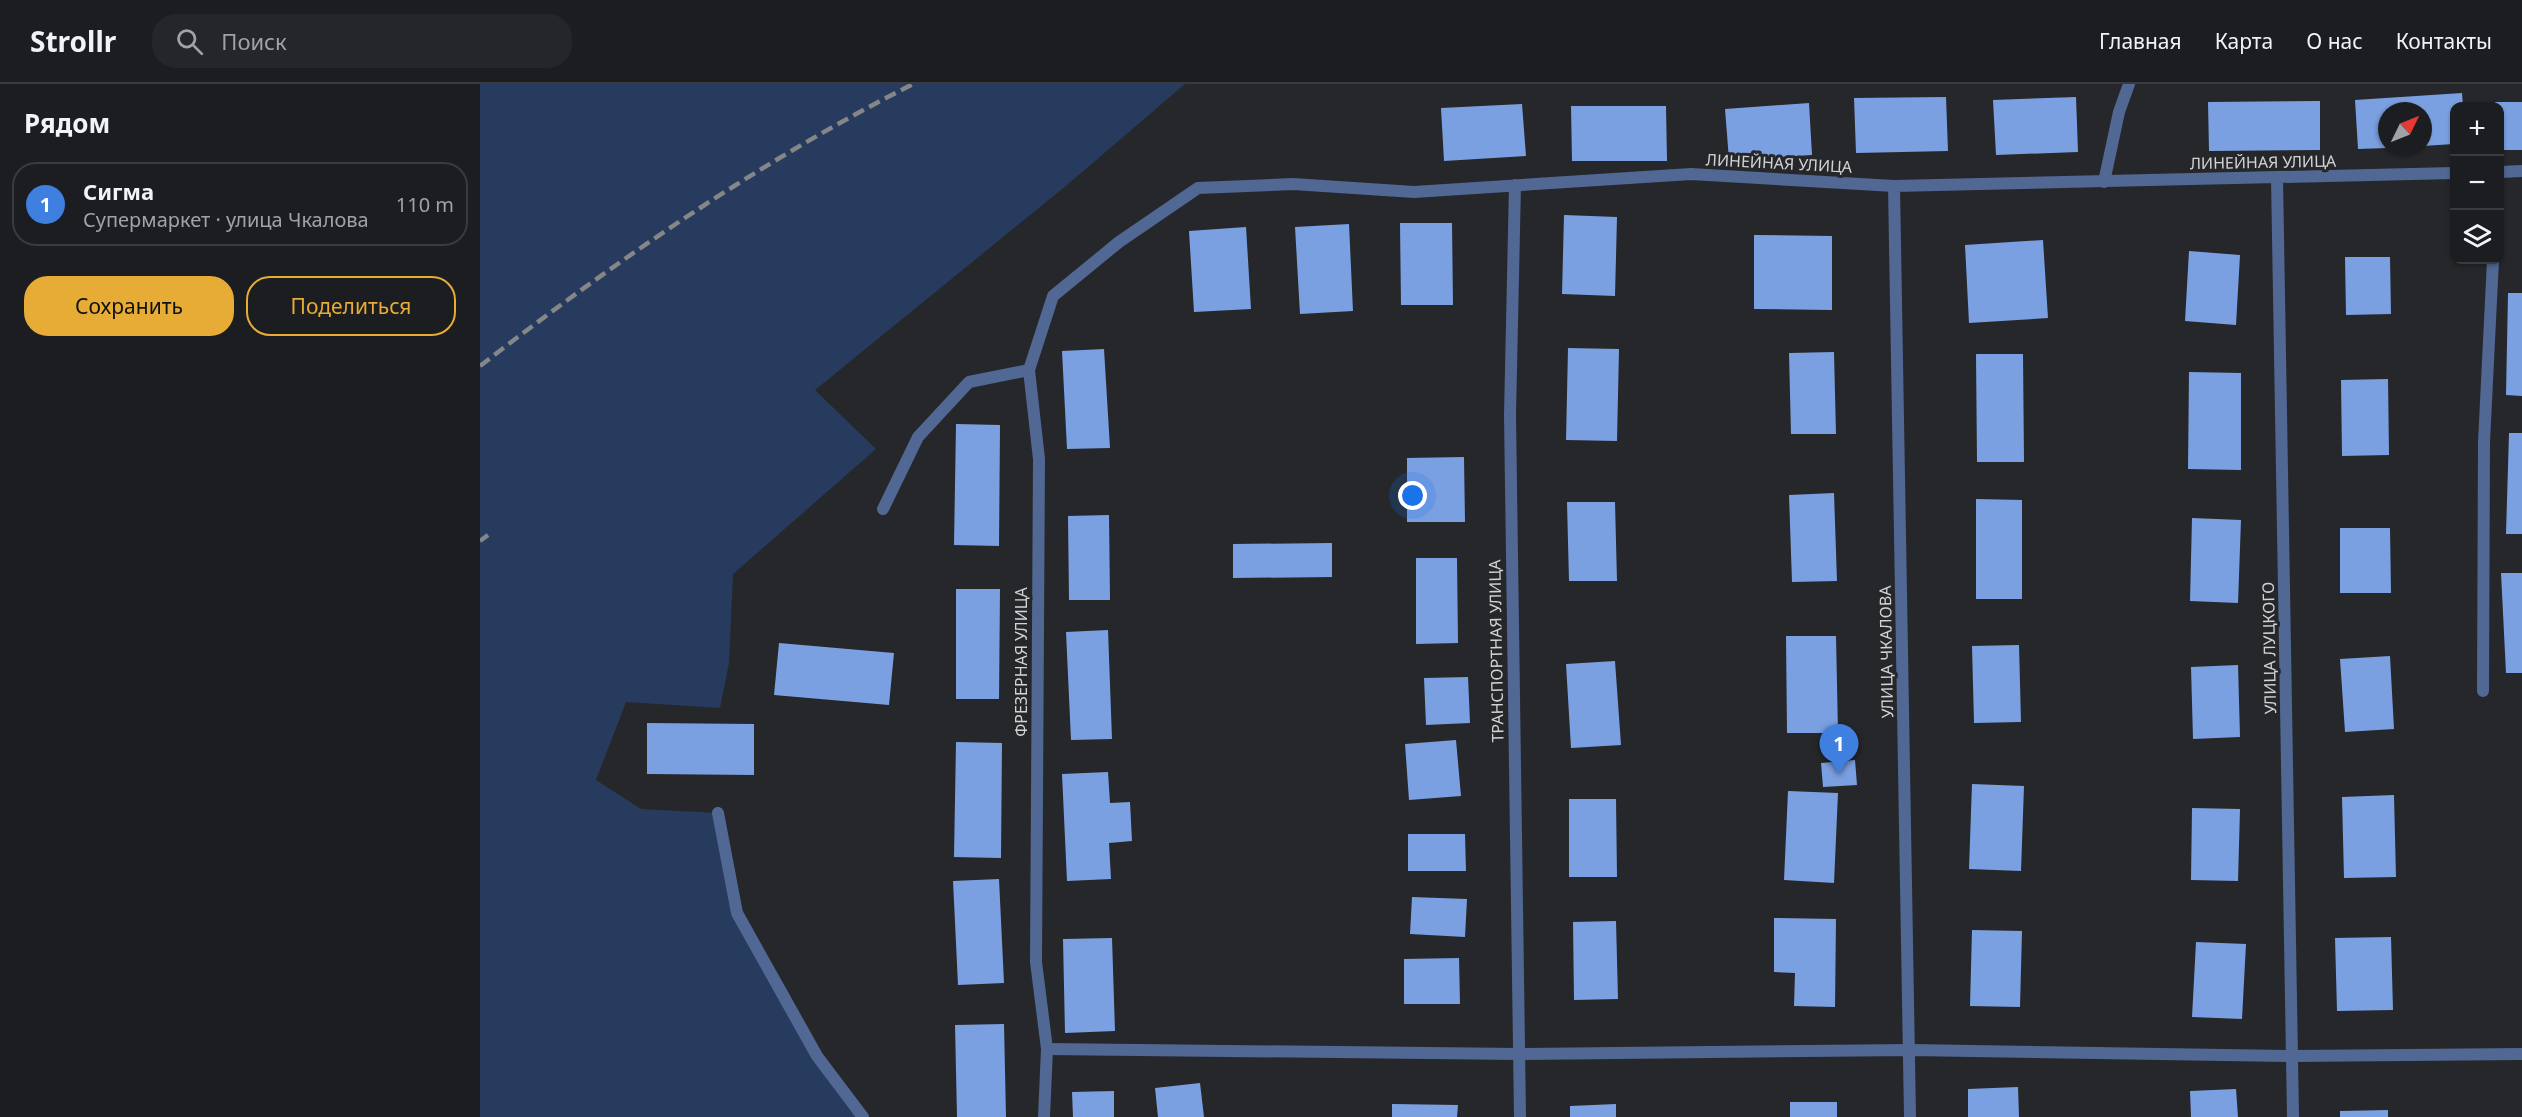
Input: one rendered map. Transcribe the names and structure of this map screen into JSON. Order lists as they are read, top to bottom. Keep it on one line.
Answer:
{"streets":{"street":["ЛИНЕЙНАЯ УЛИЦА","УЛИЦА ЛУЦКОГО","ТРАНСПОРТНАЯ УЛИЦА","УЛИЦА ЧКАЛОВА","ФРЕЗЕРНАЯ УЛИЦА"]},"crossings":[["ЛИНЕЙНАЯ УЛИЦА","УЛИЦА ЛУЦКОГО"],["ЛИНЕЙНАЯ УЛИЦА","ТРАНСПОРТНАЯ УЛИЦА"],["ЛИНЕЙНАЯ УЛИЦА","УЛИЦА ЧКАЛОВА"],["ЛИНЕЙНАЯ УЛИЦА","ФРЕЗЕРНАЯ УЛИЦА"]],"north":"top right","page":{"header":"Strollr","search":"Поиск","nav":["Главная","Карта","О нас","Контакты"],"heading":"Рядом","map_buttons":["+","−"],"list":[{"mark":"1","name":"Сигма","note":"Супермаркет · улица Чкалова","value":"110 m"}],"buttons":["Сохранить","Поделиться"],"pins":"1"}}
